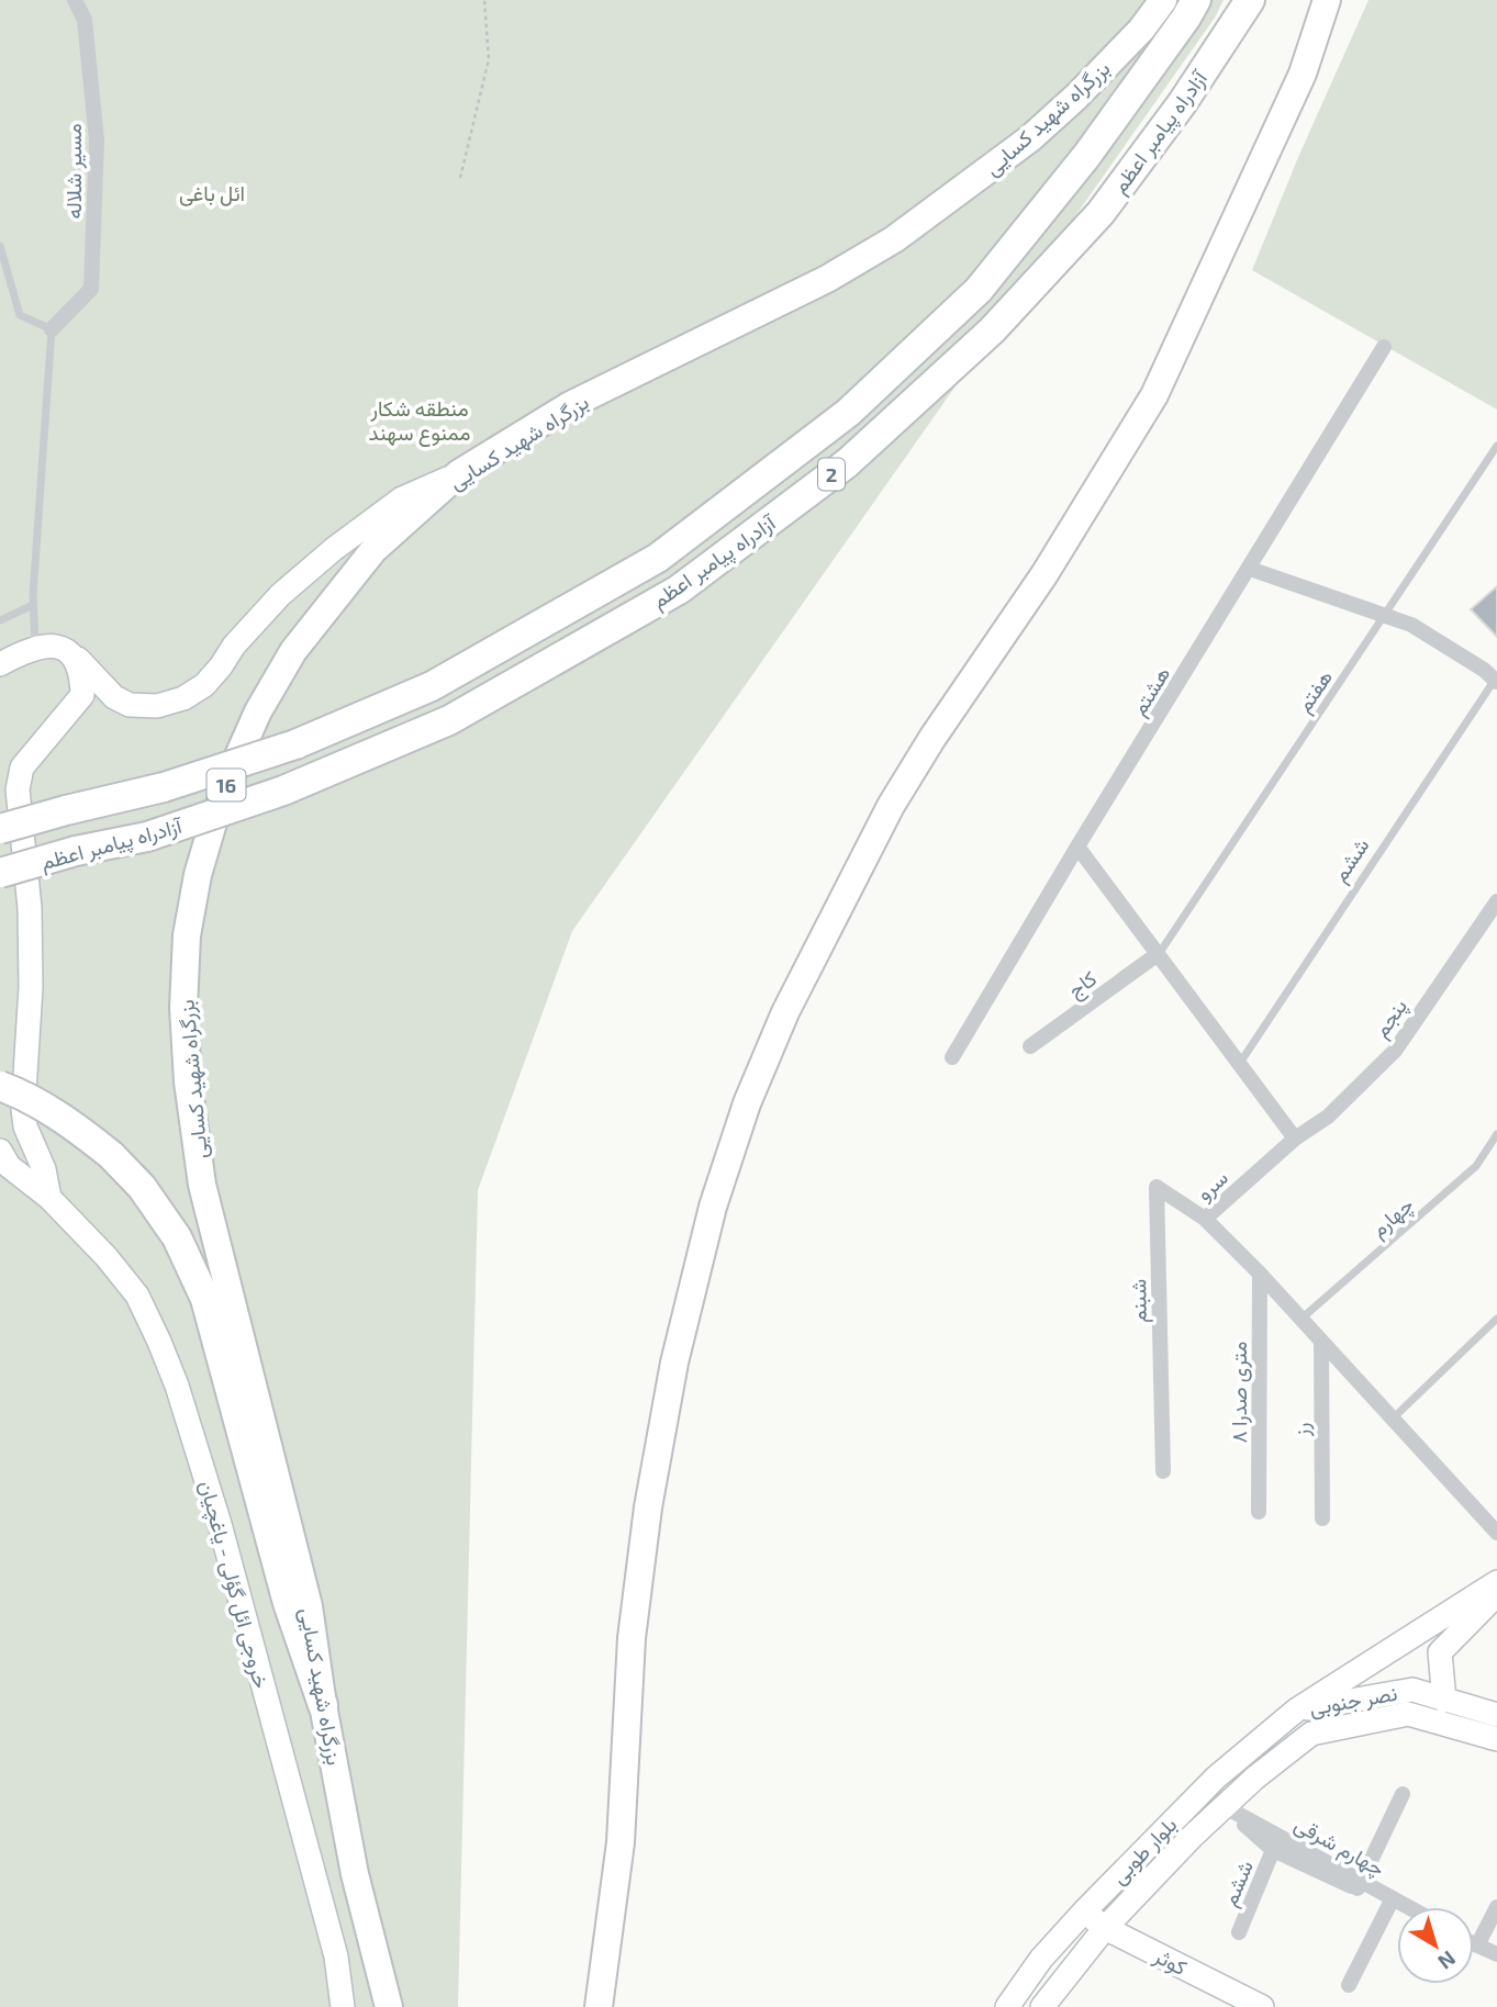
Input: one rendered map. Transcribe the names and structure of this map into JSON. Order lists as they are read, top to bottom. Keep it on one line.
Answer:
{"streets":{"highway":["بزرگراه شهید کسایی","آزادراه پیامبر اعظم","2","16"],"main road":["خروجی ائل گؤلی - یاغچیان","نصر جنوبی","بلوار طوبی","کوثر"],"street":["مسیر شلاله","هشتم","ششم","کاج","پنجم","سرو","شبنم","۸ متری صدرا","رز","چهارم شرقی"],"lane":["هفتم","چهارم"]},"crossings":[["هفتم","کاج"],["پنجم","سرو"],["سرو","چهارم"],["سرو","شبنم"],["سرو","۸ متری صدرا"],["سرو","رز"],["نصر جنوبی","بلوار طوبی"],["چهارم شرقی","بلوار طوبی"],["بلوار طوبی","کوثر"]],"parks":["ائل باغی","منطقه شکار ممنوع سهند"],"north":"bottom right"}
